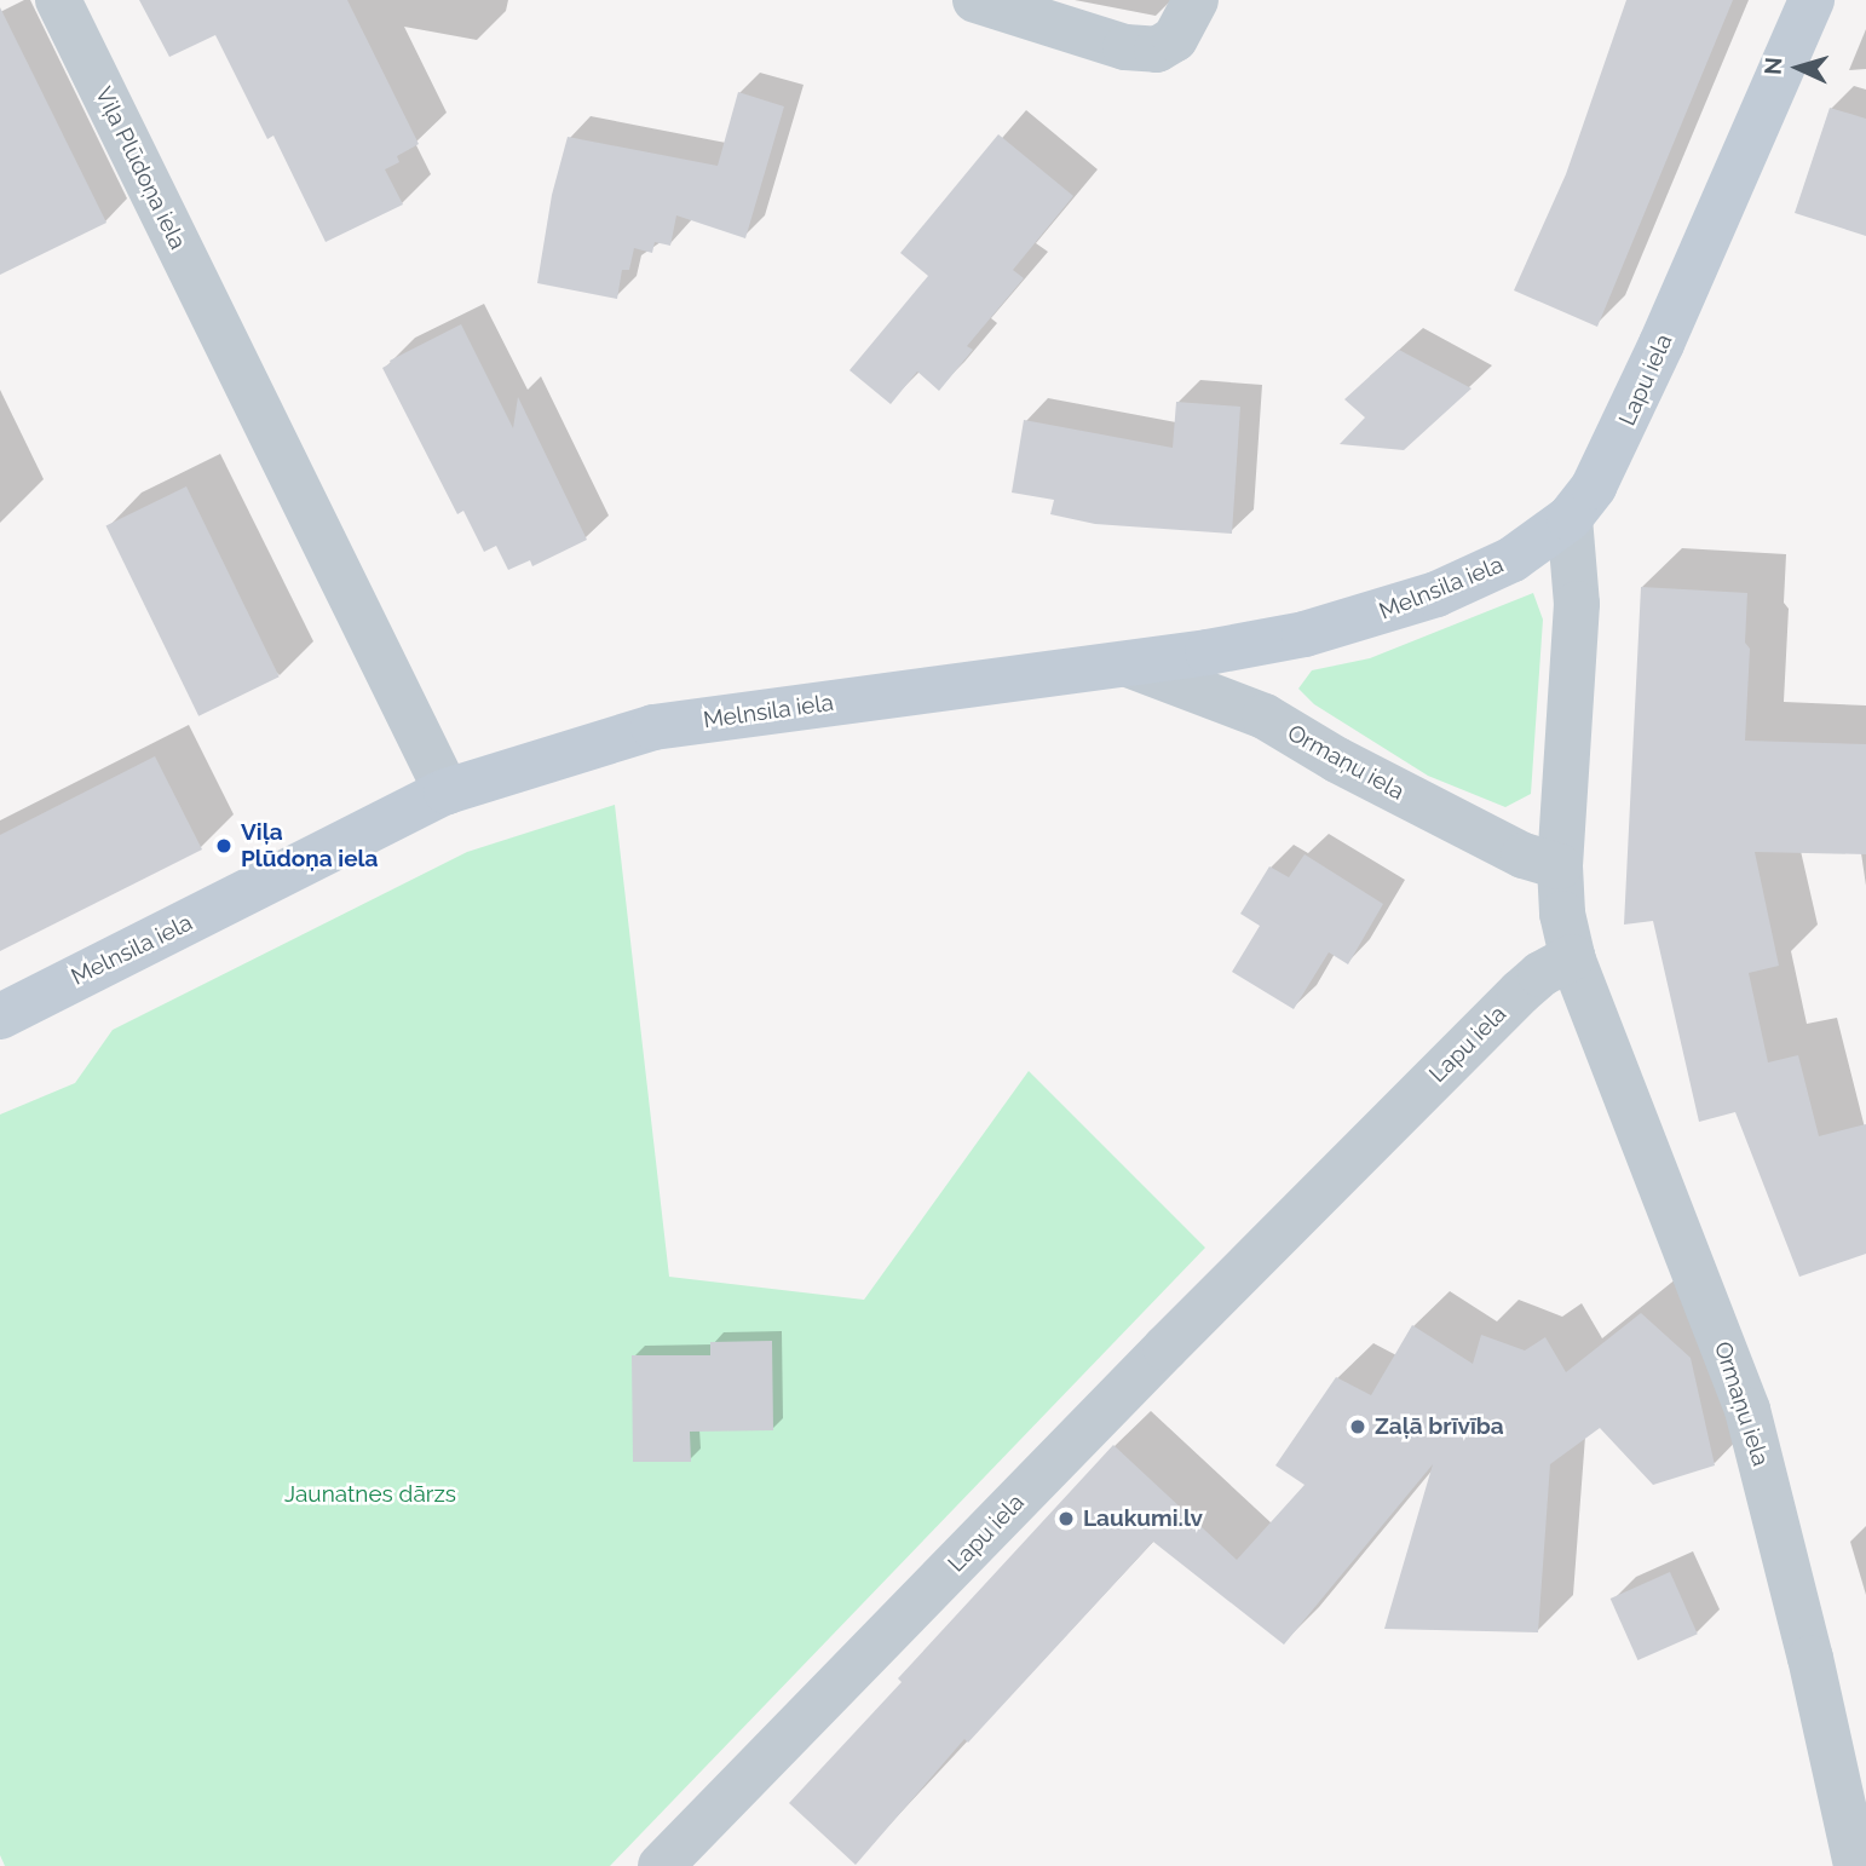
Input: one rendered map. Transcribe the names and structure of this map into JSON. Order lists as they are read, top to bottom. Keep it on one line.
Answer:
{"streets":{"street":["Viļa Plūdoņa iela","Lapu iela","Melnsila iela","Ormaņu iela"]},"crossings":[["Viļa Plūdoņa iela","Melnsila iela"],["Lapu iela","Melnsila iela"],["Lapu iela","Ormaņu iela"],["Melnsila iela","Ormaņu iela"]],"parks":["Jaunatnes dārzs"],"places":["Viļa Plūdoņa iela","Zaļā brīvība","Laukumi.lv"],"north":"left"}
